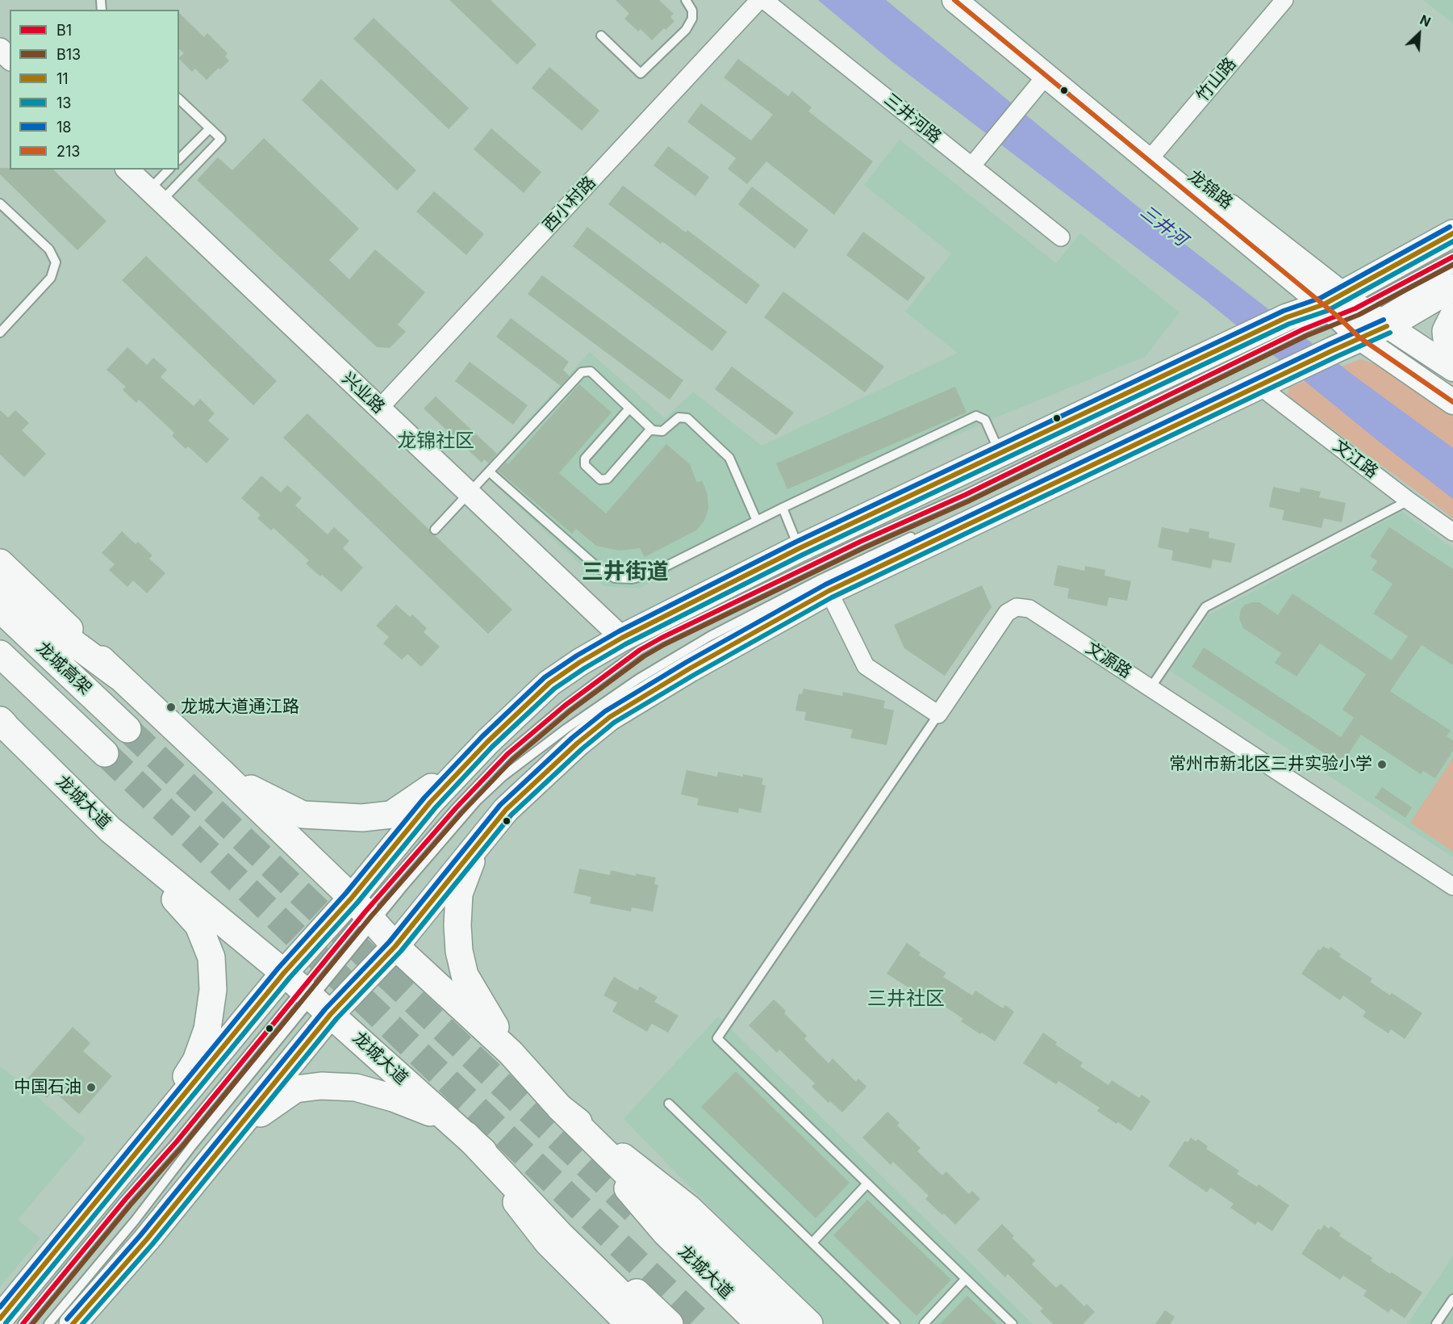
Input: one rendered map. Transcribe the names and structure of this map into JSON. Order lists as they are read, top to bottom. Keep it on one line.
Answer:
{"streets":{"main road":["龙锦路","龙城高架","龙城大道"],"street":["竹山路","三井河路","西小村路","兴业路","文江路","文源路"]},"crossings":[["竹山路","龙锦路"],["西小村路","兴业路"]],"districts":["龙锦社区","三井街道","三井社区"],"water":["三井河"],"places":["龙城大道通江路","常州市新北区三井实验小学","中国石油"],"lines":["transit line 213","transit line 18","transit line 11","transit line 13","transit line B1","transit line B13"],"legend":["B1","B13","11","13","18","213"],"north":"top right"}
